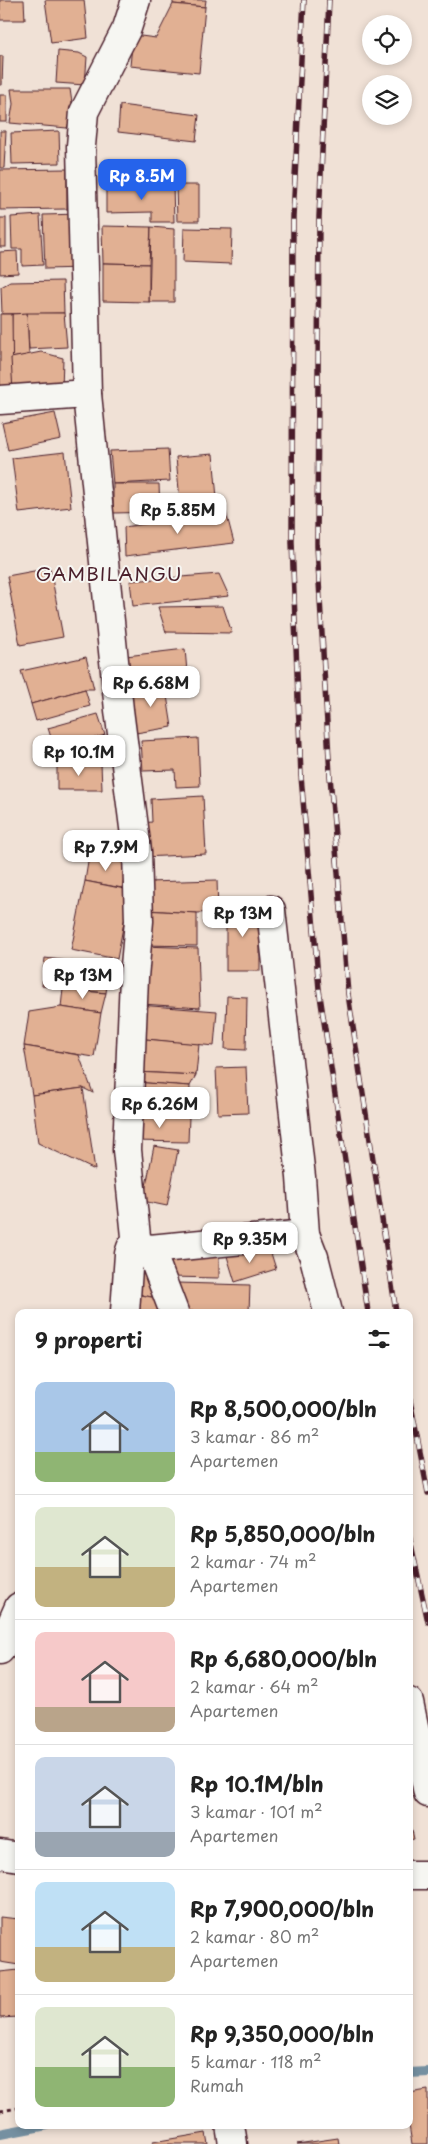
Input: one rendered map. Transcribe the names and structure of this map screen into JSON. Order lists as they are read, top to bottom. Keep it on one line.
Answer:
{"districts":["GAMBILANGU"],"page":{"price":["Rp 8.5M","Rp 5.85M","Rp 6.68M","Rp 10.1M","Rp 7.9M","Rp 13M","Rp 13M","Rp 6.26M","Rp 9.35M"],"heading":"9 properti","list":[{"name":"Rp 8,500,000/bln","note":"3 kamar · 86 m² · Apartemen"},{"name":"Rp 5,850,000/bln","note":"2 kamar · 74 m² · Apartemen"},{"name":"Rp 6,680,000/bln","note":"2 kamar · 64 m² · Apartemen"},{"name":"Rp 10.1M/bln","note":"3 kamar · 101 m² · Apartemen"},{"name":"Rp 7,900,000/bln","note":"2 kamar · 80 m² · Apartemen"},{"name":"Rp 9,350,000/bln","note":"5 kamar · 118 m² · Rumah"}]}}
